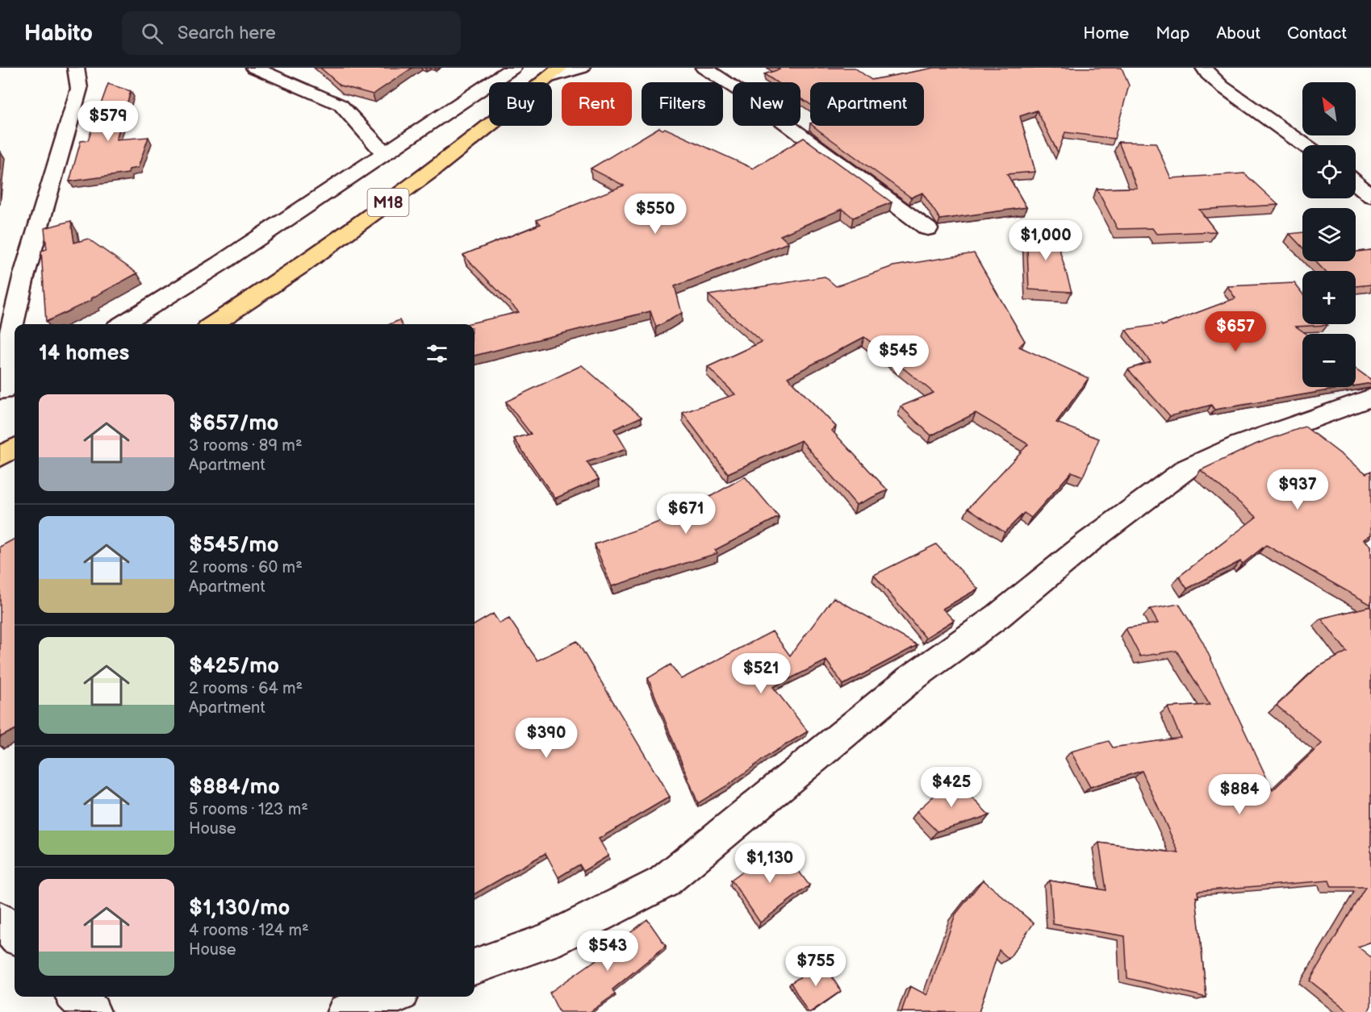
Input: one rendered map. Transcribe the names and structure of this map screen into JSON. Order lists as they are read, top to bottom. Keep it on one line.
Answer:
{"streets":{"main road":["M18"]},"north":"top left","page":{"header":"Habito","search":"Search here","nav":["Home","Map","About","Contact"],"map_buttons":["+","−"],"chip":["Buy","Rent","Filters","New","Apartment"],"price":["$579","$550","$1,000","$657","$545","$937","$671","$521","$390","$425","$884","$1,130","$543","$755"],"heading":"14 homes","list":[{"name":"$657/mo","note":"3 rooms · 89 m² · Apartment"},{"name":"$545/mo","note":"2 rooms · 60 m² · Apartment"},{"name":"$425/mo","note":"2 rooms · 64 m² · Apartment"},{"name":"$884/mo","note":"5 rooms · 123 m² · House"},{"name":"$1,130/mo","note":"4 rooms · 124 m² · House"}]}}
